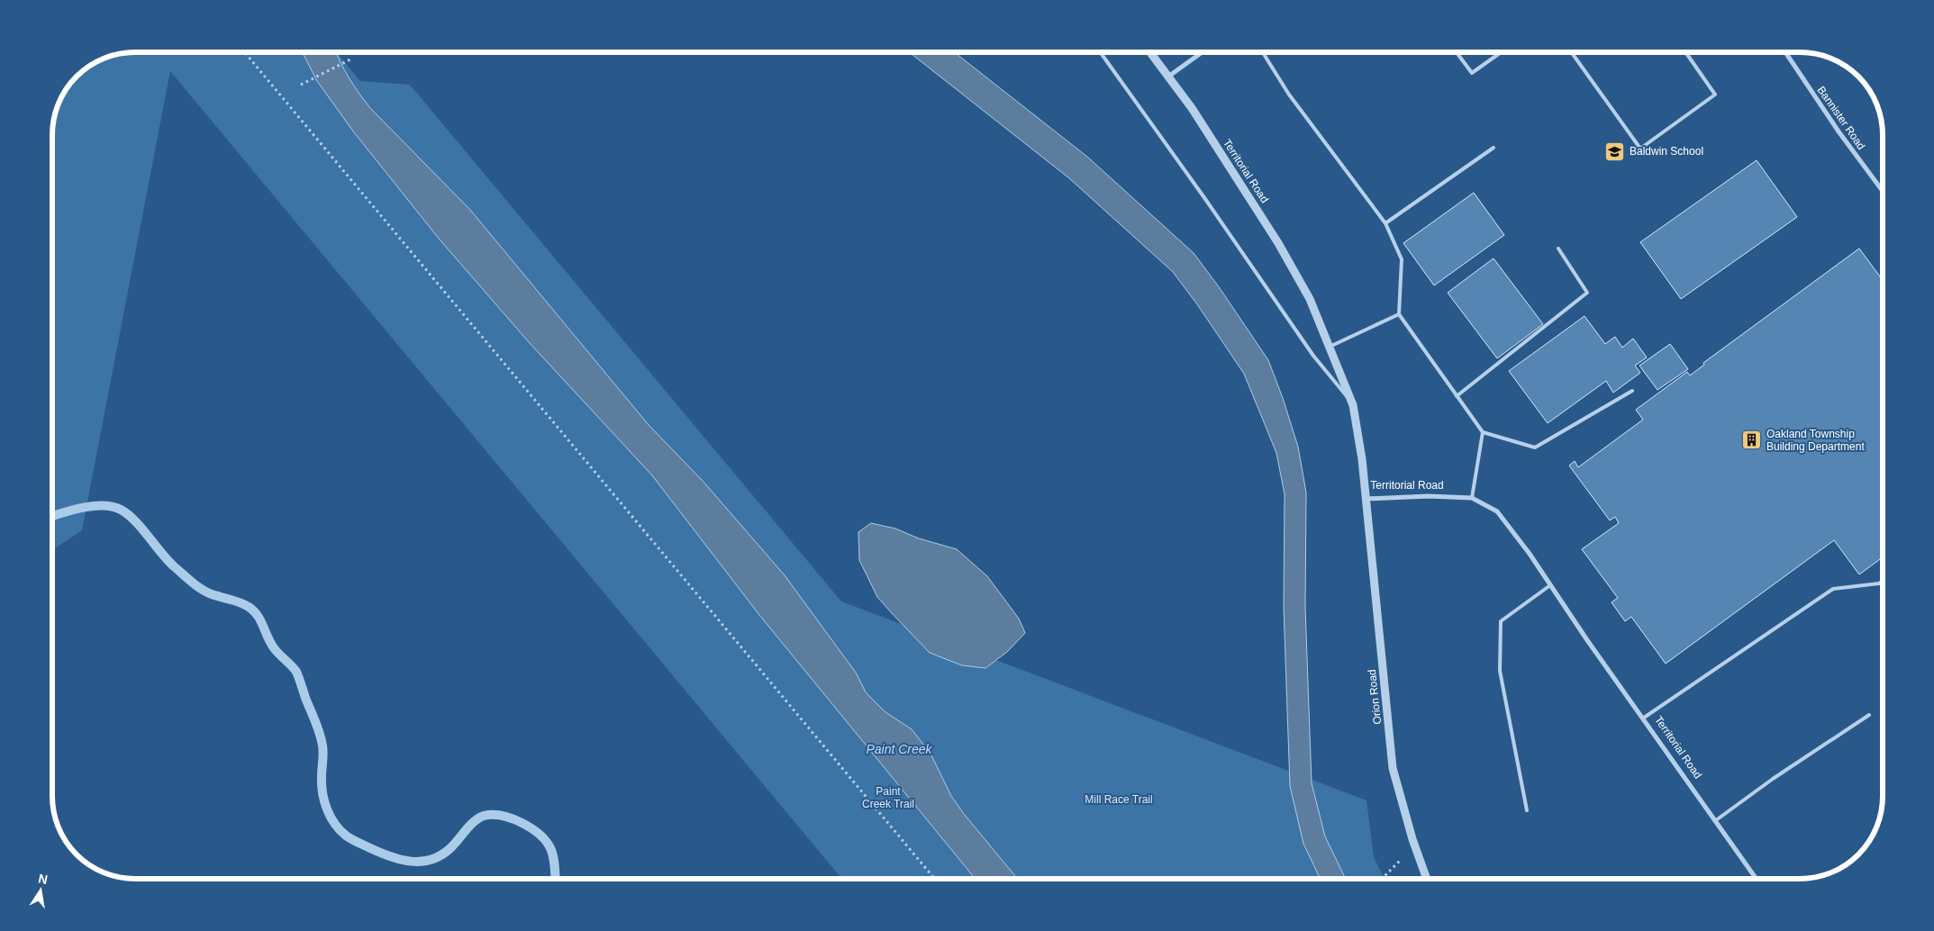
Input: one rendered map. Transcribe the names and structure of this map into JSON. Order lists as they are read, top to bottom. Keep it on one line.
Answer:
{"streets":{"street":["Bannister Road","Territorial Road","Orion Road"]},"crossings":[["Territorial Road","Orion Road"]],"water":["Paint Creek"],"parks":["Paint Creek Trail","Mill Race Trail"],"places":{"school or university":["Baldwin School"],"building":["Oakland Township Building Department"]},"north":"top"}
